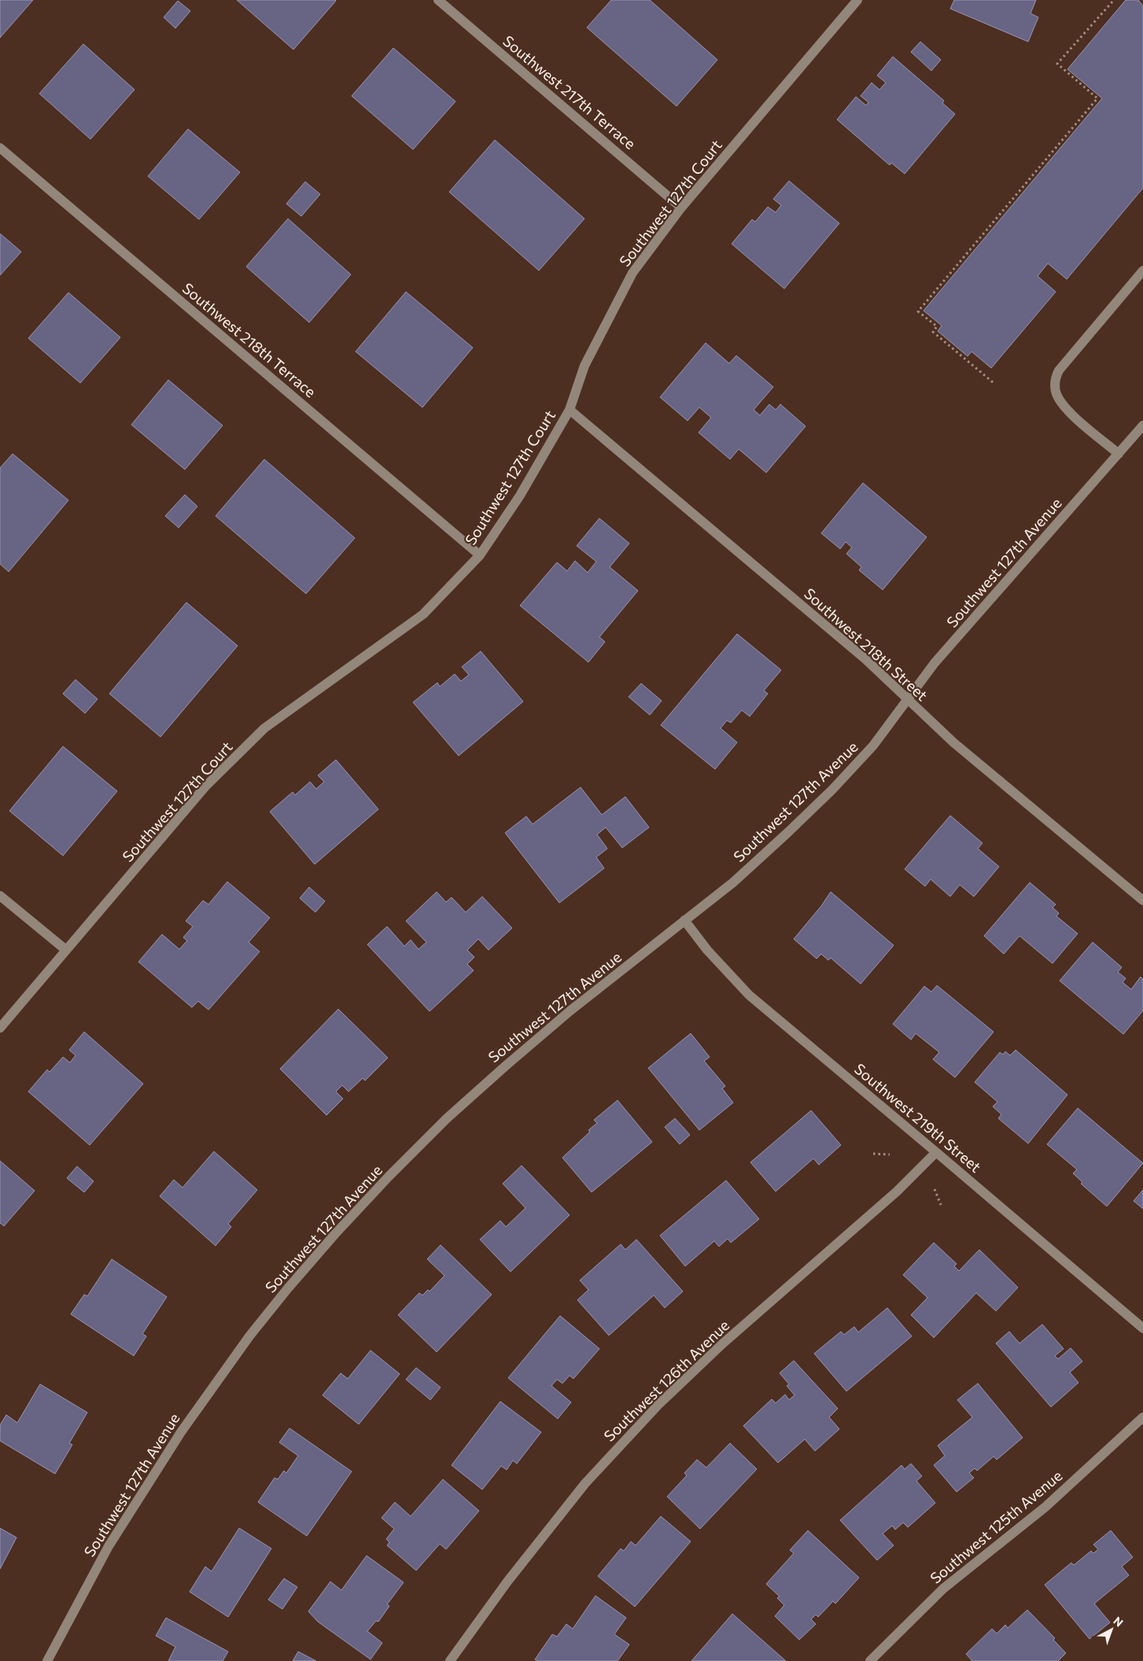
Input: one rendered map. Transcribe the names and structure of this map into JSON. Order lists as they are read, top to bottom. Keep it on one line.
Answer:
{"streets":{"street":["Southwest 217th Terrace","Southwest 127th Court","Southwest 218th Terrace","Southwest 127th Avenue","Southwest 218th Street","Southwest 219th Street","Southwest 126th Avenue","Southwest 125th Avenue"]},"crossings":[["Southwest 217th Terrace","Southwest 127th Court"],["Southwest 127th Court","Southwest 218th Terrace"],["Southwest 127th Court","Southwest 218th Street"],["Southwest 127th Avenue","Southwest 218th Street"],["Southwest 127th Avenue","Southwest 219th Street"],["Southwest 219th Street","Southwest 126th Avenue"]],"north":"top right"}
